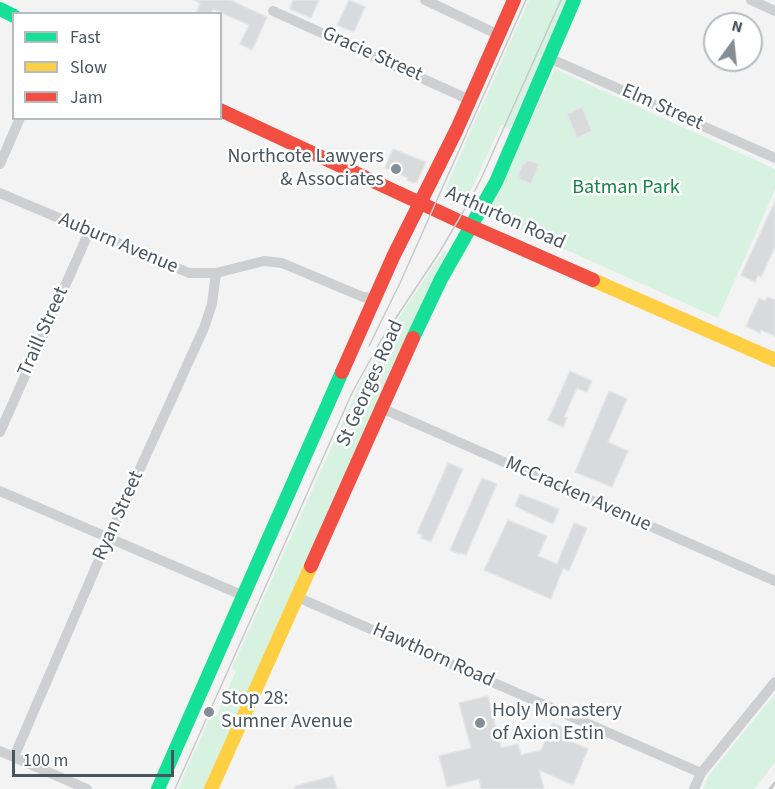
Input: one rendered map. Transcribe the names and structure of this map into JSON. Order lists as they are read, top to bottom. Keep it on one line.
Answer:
{"streets":{"main road":["Arthurton Road","St Georges Road"],"street":["Gracie Street","Elm Street","Auburn Avenue","Traill Street","McCracken Avenue","Ryan Street","Hawthorn Road"]},"crossings":[["Gracie Street","St Georges Road"],["Elm Street","St Georges Road"],["Arthurton Road","St Georges Road"],["Auburn Avenue","Traill Street"],["Auburn Avenue","St Georges Road"],["Auburn Avenue","Ryan Street"],["St Georges Road","McCracken Avenue"],["St Georges Road","Hawthorn Road"]],"parks":["Batman Park"],"places":["Northcote Lawyers & Associates","Stop 28: Sumner Avenue","Holy Monastery of Axion Estin"],"legend":["Fast","Slow","Jam"],"scale_bar":"100 m","north":"top"}
